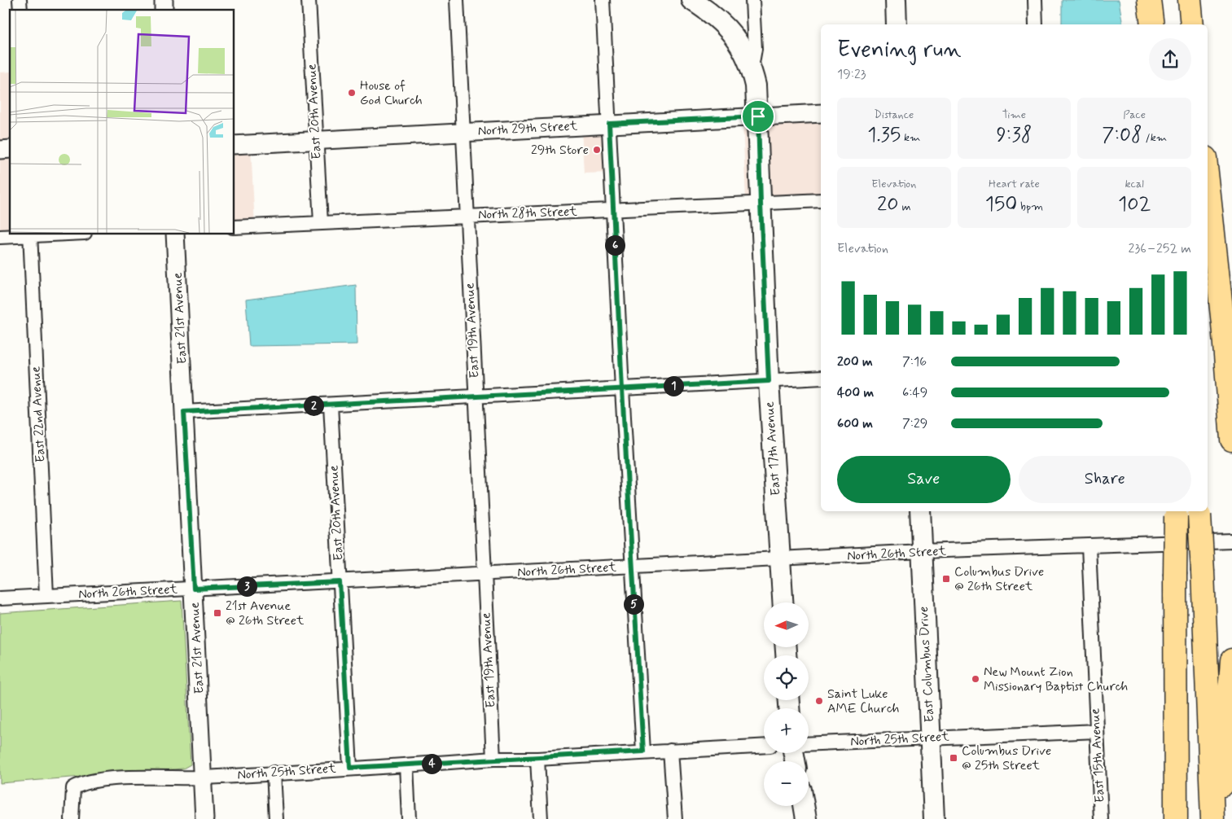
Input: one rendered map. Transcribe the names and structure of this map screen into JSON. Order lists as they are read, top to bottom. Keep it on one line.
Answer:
{"streets":{"main road":["East 17th Avenue","East Columbus Drive"],"street":["East 20th Avenue","North 29th Street","North 28th Street","East 21st Avenue","East 19th Avenue","East 22nd Avenue","North 26th Street","North 25th Street","East 15th Avenue"]},"crossings":[["East 20th Avenue","North 29th Street"],["East 20th Avenue","North 28th Street"],["East 20th Avenue","North 26th Street"],["East 20th Avenue","North 25th Street"],["North 29th Street","East 19th Avenue"],["North 29th Street","East 17th Avenue"],["North 28th Street","East 19th Avenue"],["North 28th Street","East 17th Avenue"],["East 21st Avenue","North 26th Street"],["East 21st Avenue","North 25th Street"],["East 19th Avenue","North 26th Street"],["East 19th Avenue","North 25th Street"],["East 22nd Avenue","North 26th Street"],["East 17th Avenue","North 26th Street"],["North 26th Street","East Columbus Drive"],["North 26th Street","East 15th Avenue"],["East Columbus Drive","North 25th Street"],["North 25th Street","East 15th Avenue"]],"places":{"other":["House of God Church","29th Store","New Mount Zion Missionary Baptist Church","Saint Luke AME Church"],"transit":["Columbus Drive @ 26th Street","21st Avenue @ 26th Street","Columbus Drive @ 25th Street"]},"north":"left","page":{"heading":["Evening run","19:23"],"stats":[["Distance","1.35 km"],["Time","9:38"],["Pace","7:08 /km"],["Elevation","20 m"],["Heart rate","150 bpm"],["kcal","102"]],"chart":["Elevation","236–252 m"],"pins":["6","1","2","3","5","4"],"list":[{"name":"200 m","note":"7:16"},{"name":"400 m","note":"6:49"},{"name":"600 m","note":"7:29"}],"buttons":["Save","Share"],"map_buttons":["+","−"]}}
